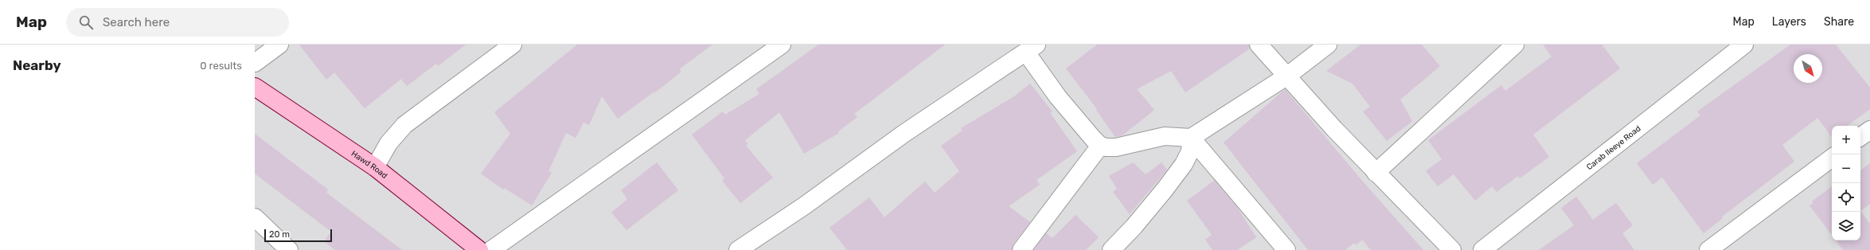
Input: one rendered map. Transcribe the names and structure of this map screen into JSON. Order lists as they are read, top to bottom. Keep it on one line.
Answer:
{"streets":{"main road":["Hawd Road"],"street":["Carab Ileeye Road"]},"scale_bar":"20 m","north":"bottom right","page":{"header":"Map","search":"Search here","nav":["Map","Layers","Share"],"heading":["Nearby","0 results"],"map_buttons":["+","−"],"scale":"20 m"}}
